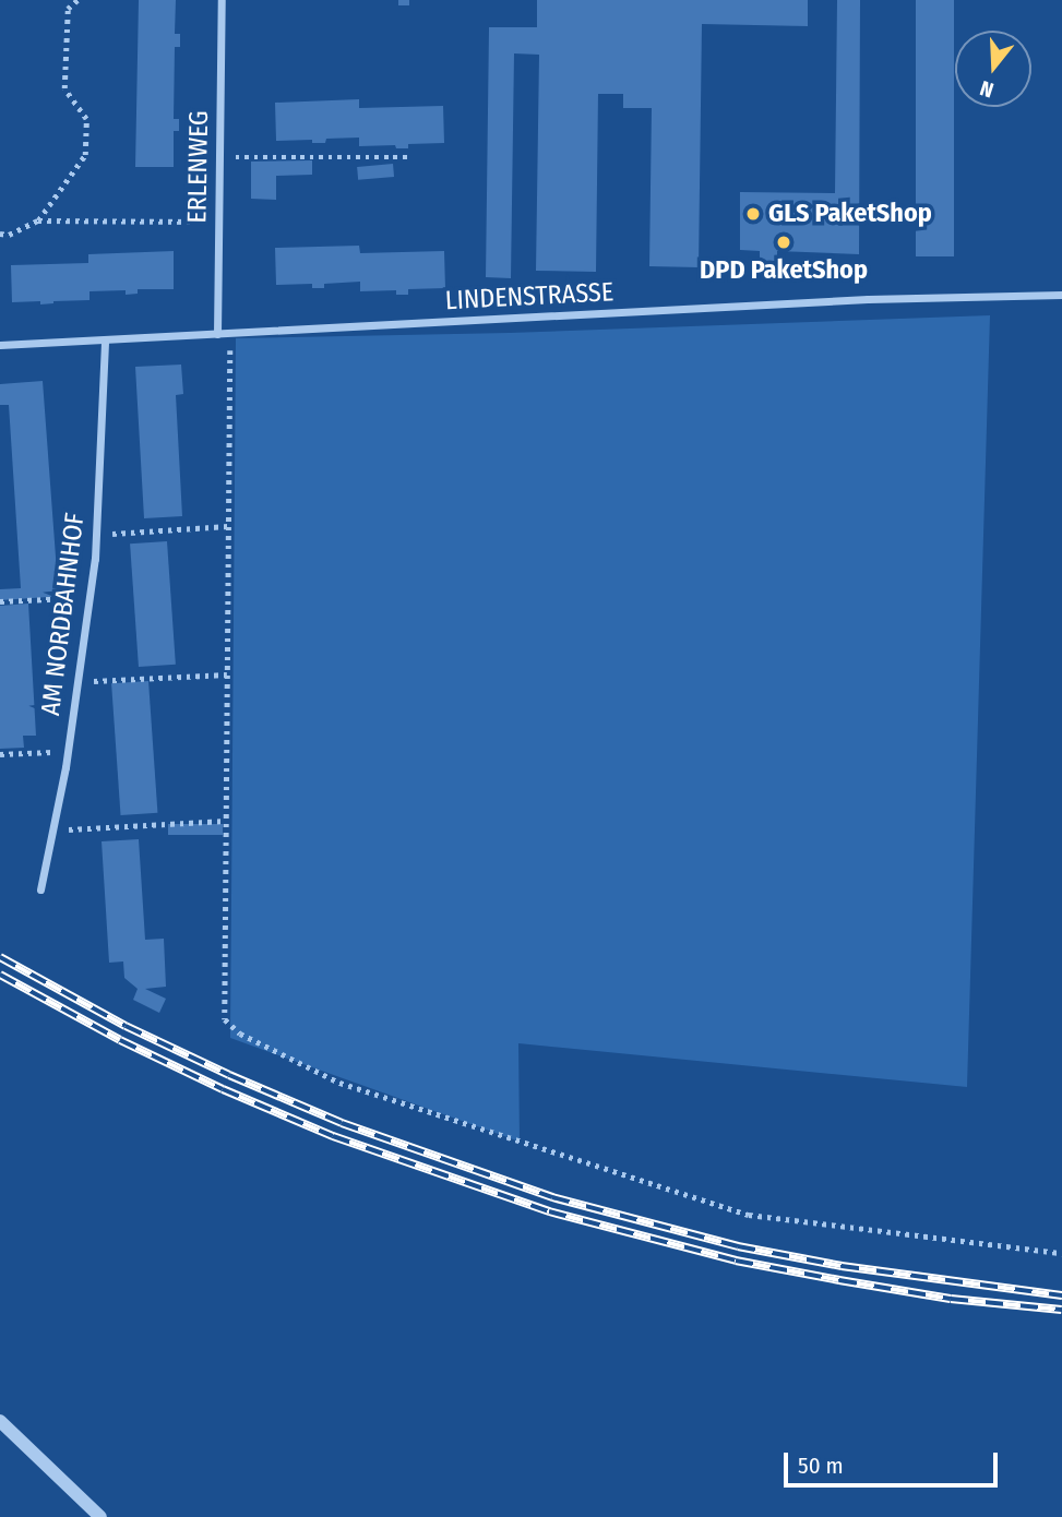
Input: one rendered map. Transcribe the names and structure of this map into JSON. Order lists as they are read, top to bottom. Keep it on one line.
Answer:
{"streets":{"street":["ERLENWEG","LINDENSTRASSE","AM NORDBAHNHOF"]},"crossings":[["ERLENWEG","LINDENSTRASSE"],["LINDENSTRASSE","AM NORDBAHNHOF"]],"places":["GLS PaketShop","DPD PaketShop"],"scale_bar":"50 m","north":"bottom"}
